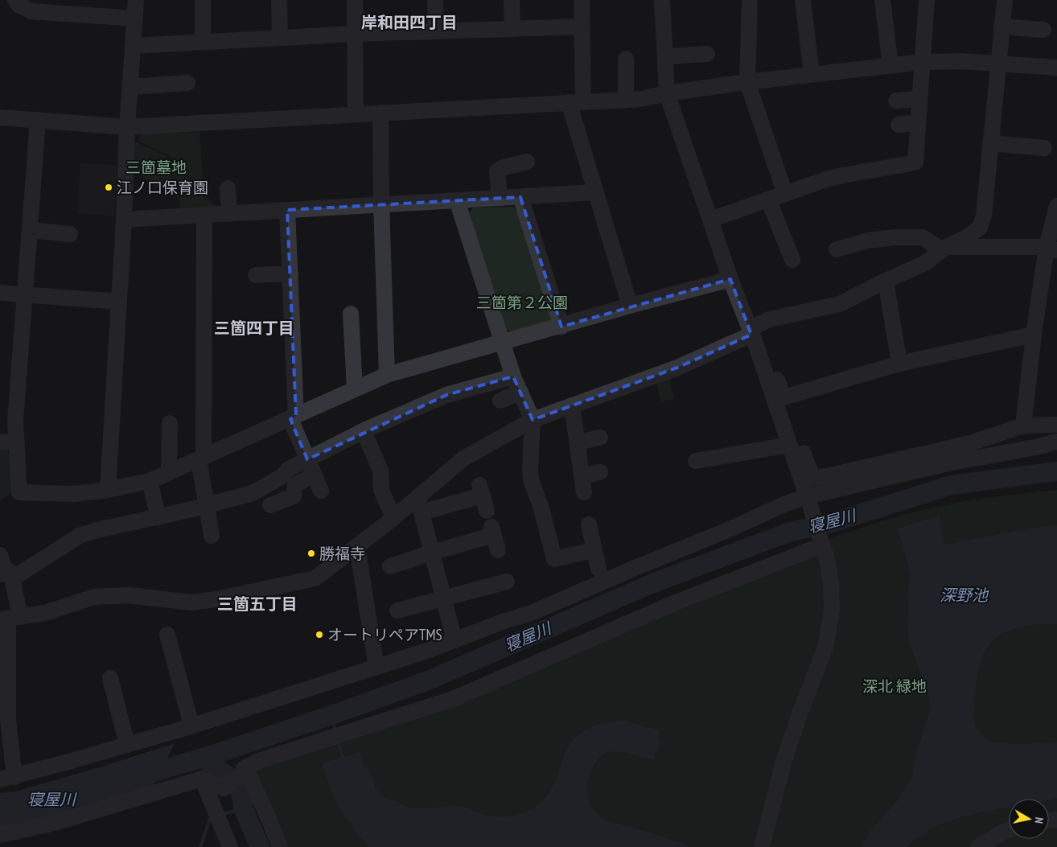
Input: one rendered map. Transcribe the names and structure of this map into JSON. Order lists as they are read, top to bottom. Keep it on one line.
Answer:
{"districts":["岸和田四丁目","三箇四丁目","三箇五丁目"],"water":["寝屋川","深野池"],"parks":["三箇墓地","三箇第２公園","深北 緑地"],"places":["江ノ口保育園","勝福寺","オートリペアTMS"],"north":"right"}
